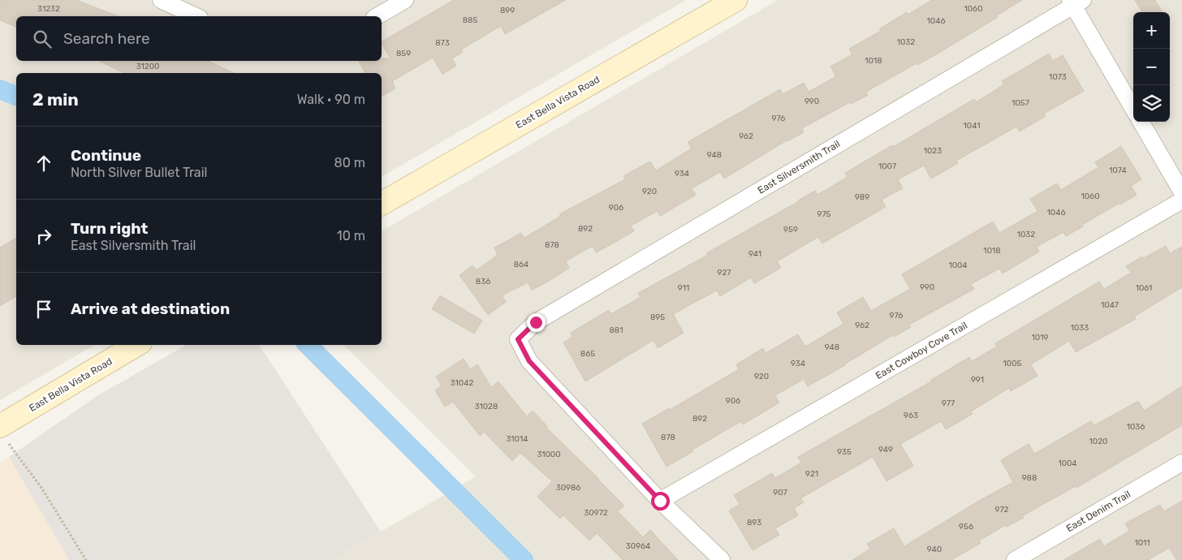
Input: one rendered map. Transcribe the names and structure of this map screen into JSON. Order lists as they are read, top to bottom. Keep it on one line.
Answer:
{"streets":{"street":["East Bella Vista Road","East Silversmith Trail","East Cowboy Cove Trail","East Denim Trail"]},"crossings":[["East Silversmith Trail","East Cowboy Cove Trail"]],"house_numbers":["31232","1060","899","885","1046","1032","873","859","1018","31200","1073","990","1057","976","1041","962","1023","948","1007","1074","934","920","1060","989","906","1046","975","892","959","1032","878","1018","941","864","1004","927","836","990","911","1061","1047","976","895","962","1033","881","1019","948","865","934","1005","920","991","31042","906","977","31028","963","892","1036","878","31014","1020","949","935","31000","1004","921","988","30986","907","972","30972","893","956","1011","30964","940"],"page":{"map_buttons":["+","−"],"search":"Search here","heading":["2 min","Walk · 90 m"],"list":[["Continue","North Silver Bullet Trail","80 m"],["Turn right","East Silversmith Trail","10 m"],"Arrive at destination"]}}
